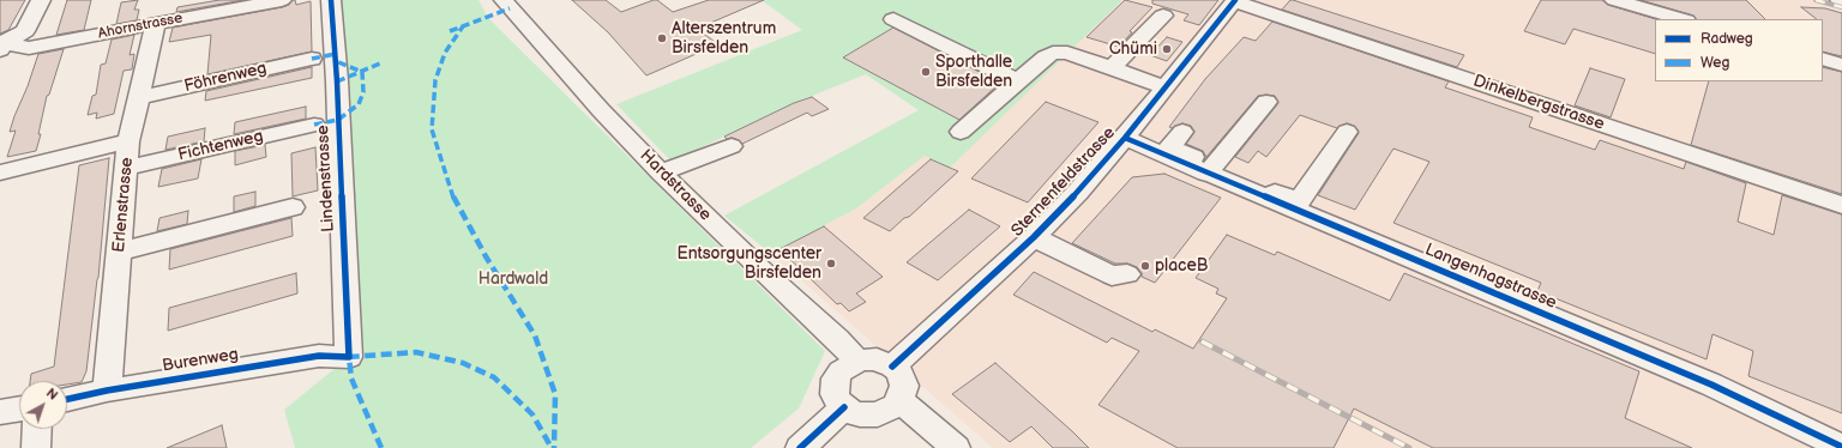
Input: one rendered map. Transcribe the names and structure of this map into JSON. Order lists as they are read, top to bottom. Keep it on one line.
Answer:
{"streets":{"street":["Ahornstrasse","Föhrenweg","Dinkelbergstrasse","Fichtenweg","Lindenstrasse","Sternenfeldstrasse","Hardstrasse","Erlenstrasse","Langenhagstrasse","Burenweg"]},"crossings":[["Ahornstrasse","Erlenstrasse"],["Föhrenweg","Erlenstrasse"],["Dinkelbergstrasse","Sternenfeldstrasse"],["Fichtenweg","Erlenstrasse"],["Lindenstrasse","Burenweg"],["Sternenfeldstrasse","Hardstrasse"],["Sternenfeldstrasse","Langenhagstrasse"],["Erlenstrasse","Burenweg"]],"parks":["Hardwald"],"places":["Alterszentrum Birsfelden","Chümi","Sporthalle Birsfelden","Entsorgungscenter Birsfelden","placeB"],"legend":["Radweg","Weg"],"north":"top right"}
